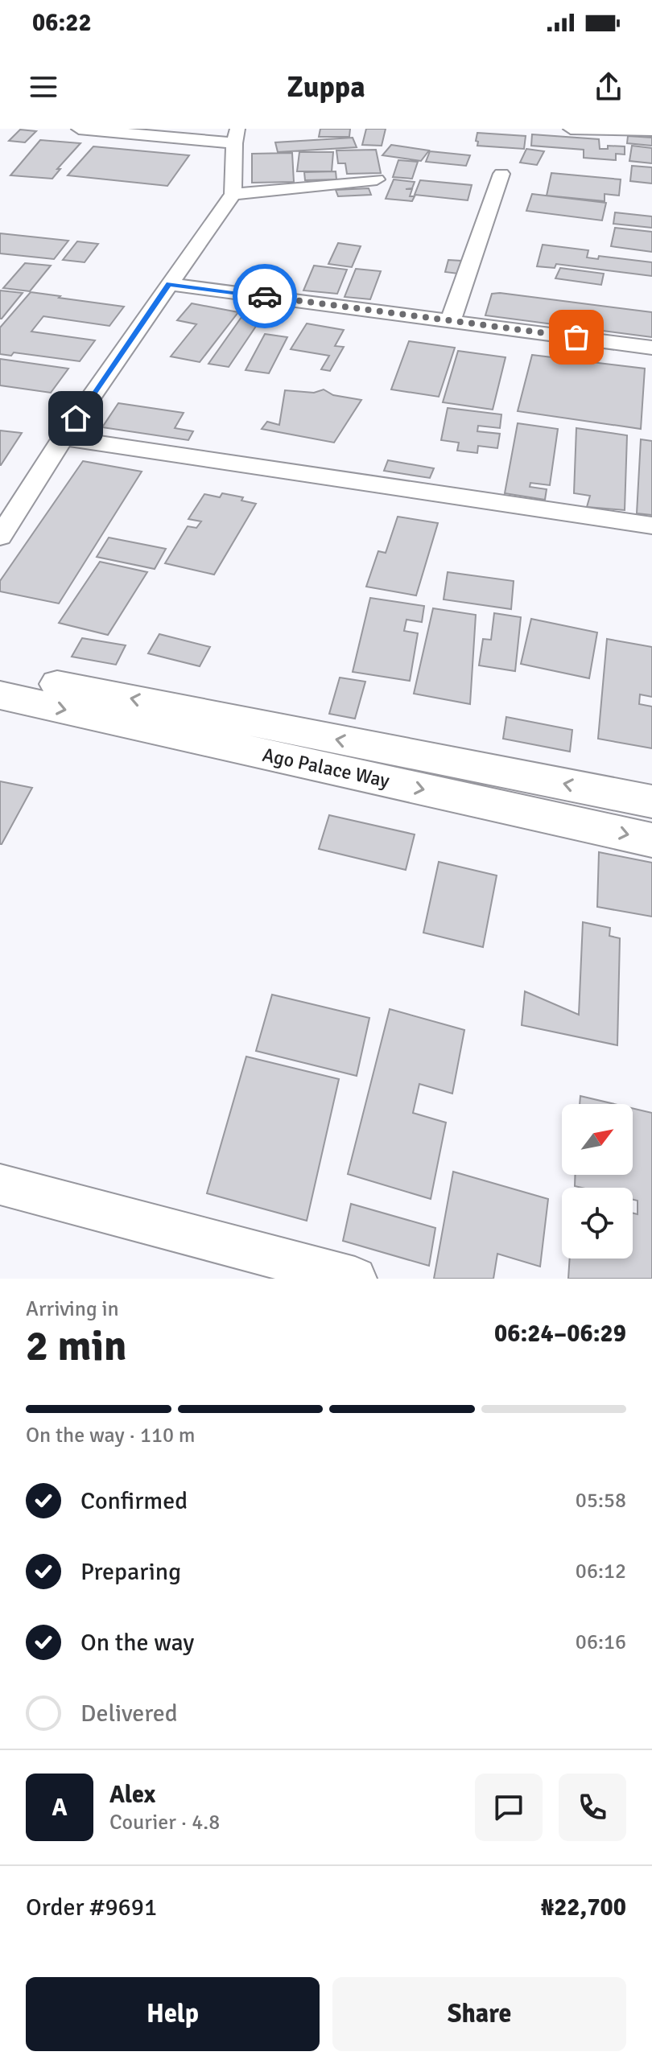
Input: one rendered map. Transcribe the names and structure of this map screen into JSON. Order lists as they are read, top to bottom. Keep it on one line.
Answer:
{"streets":{"main road":["Ago Palace Way"]},"north":"top right","page":{"status":"06:22","header":"Zuppa","heading":["2 min","Arriving in","06:24–06:29"],"panel":["Alex","Courier · 4.8","Order #9691","₦22,700"],"bar":"On the way · 110 m","list":[["Confirmed","05:58"],["Preparing","06:12"],["On the way","06:16"],"Delivered"],"round":"A","buttons":["Help","Share"]}}
